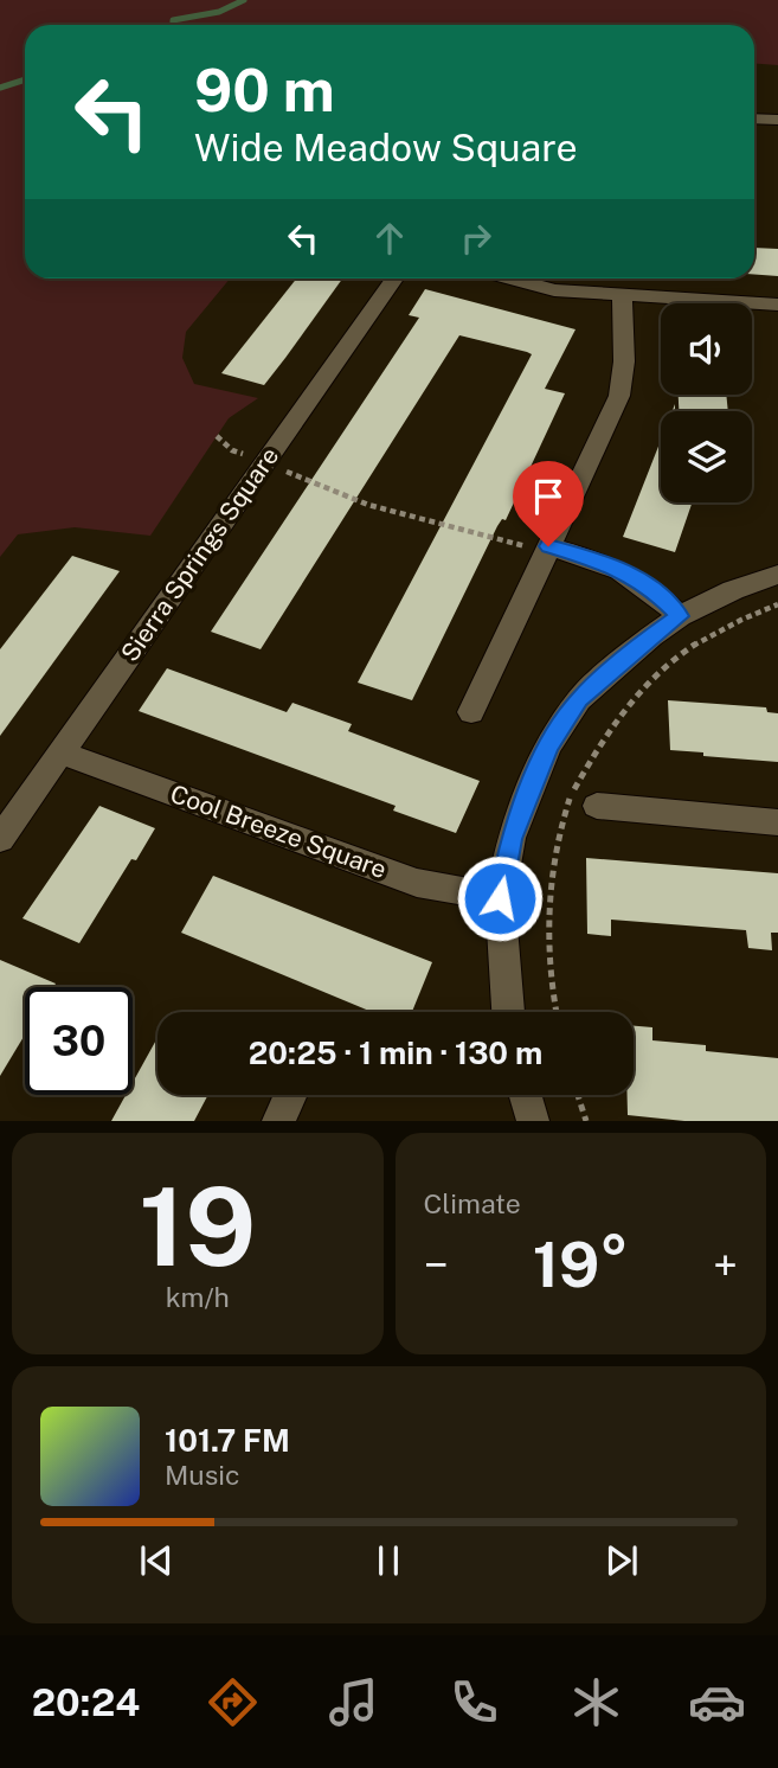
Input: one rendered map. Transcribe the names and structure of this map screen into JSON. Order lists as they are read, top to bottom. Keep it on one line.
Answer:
{"streets":{"street":["Sierra Springs Square","Cool Breeze Square"]},"crossings":[["Sierra Springs Square","Cool Breeze Square"]],"page":{"turn":["90 m","Wide Meadow Square"],"limit":"30","trip":"20:25 · 1 min · 130 m","tile":[["19","km/h"],"Climate"],"heat":["−","19°","+"],"song":["101.7 FM","Music"],"tabs":"20:24"}}
